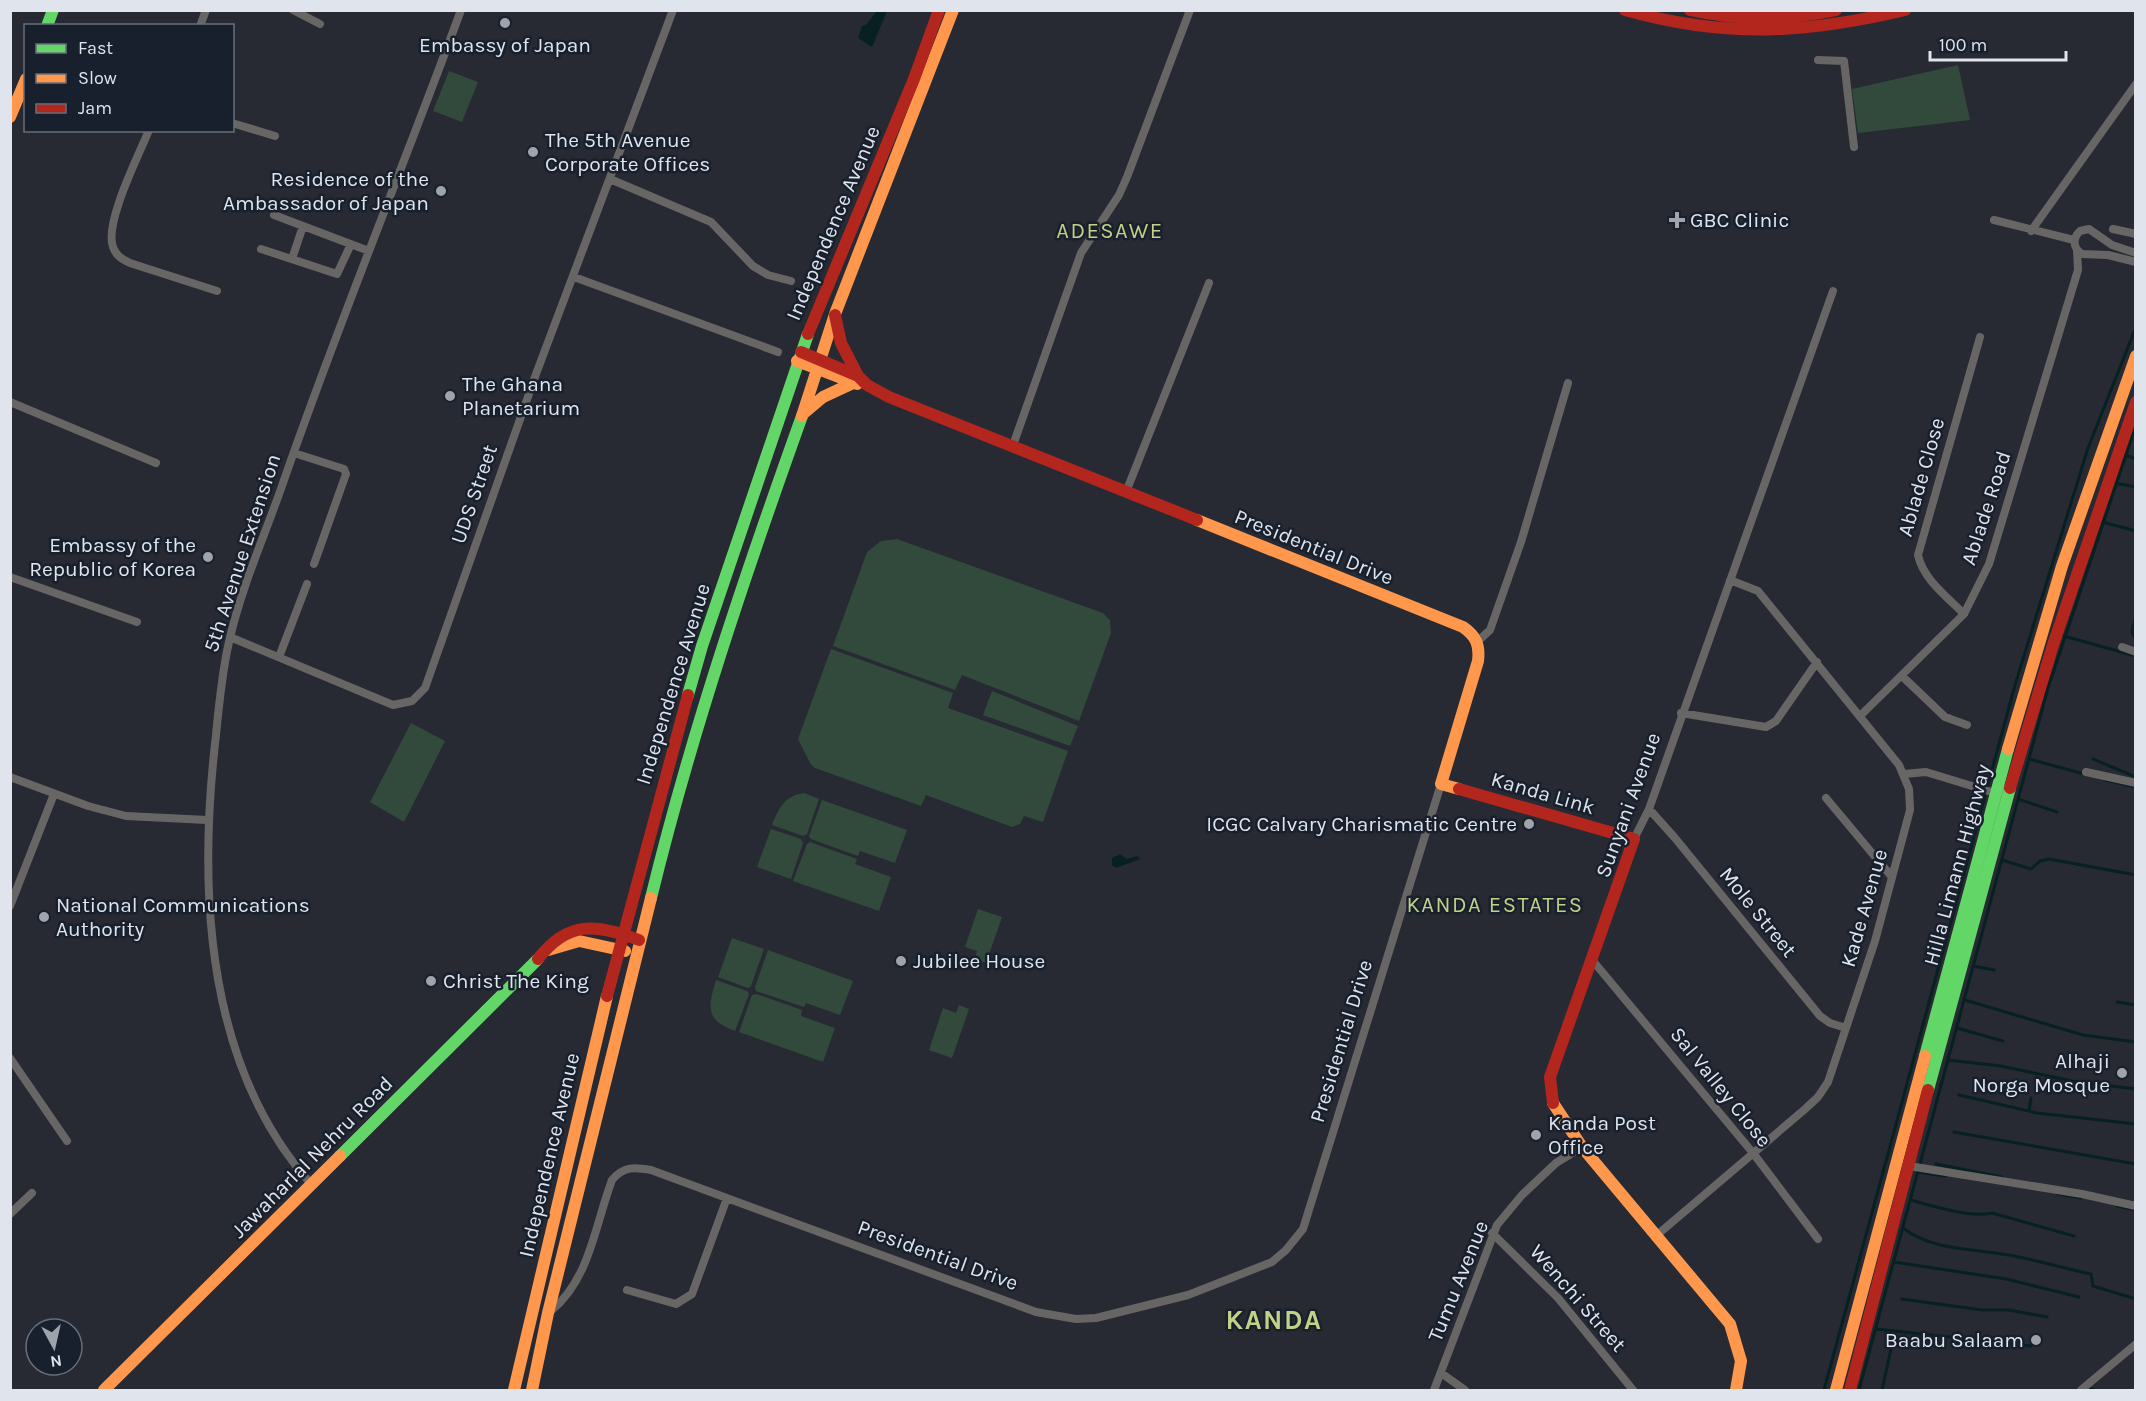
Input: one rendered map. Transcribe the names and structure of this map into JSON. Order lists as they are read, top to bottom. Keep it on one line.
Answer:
{"streets":{"main road":["Independence Avenue","Presidential Drive","Kanda Link","Sunyani Avenue","Hilla Limann Highway","Jawaharlal Nehru Road"],"street":["Ablade Close","UDS Street","Ablade Road","5th Avenue Extension","Kade Avenue","Mole Street","Sal Valley Close","Tumu Avenue","Wenchi Street"]},"crossings":[["Independence Avenue","Presidential Drive"],["Independence Avenue","Jawaharlal Nehru Road"],["Ablade Close","Ablade Road"],["UDS Street","5th Avenue Extension"],["Ablade Road","Kade Avenue"],["Presidential Drive","Kanda Link"],["5th Avenue Extension","Jawaharlal Nehru Road"],["Kanda Link","Sunyani Avenue"],["Sunyani Avenue","Kade Avenue"],["Sunyani Avenue","Mole Street"],["Sunyani Avenue","Sal Valley Close"],["Sunyani Avenue","Tumu Avenue"],["Kade Avenue","Mole Street"],["Kade Avenue","Sal Valley Close"],["Tumu Avenue","Wenchi Street"]],"districts":["ADESAWE","KANDA ESTATES","KANDA"],"places":{"other":["Embassy of Japan","The 5th Avenue Corporate Offices","Residence of the Ambassador of Japan","The Ghana Planetarium","Embassy of the Republic of Korea","ICGC Calvary Charismatic Centre","National Communications Authority","Jubilee House","Christ The King","Alhaji Norga Mosque","Kanda Post Office","Baabu Salaam"],"health":["GBC Clinic"]},"legend":["Fast","Slow","Jam"],"scale_bar":"100 m","north":"bottom"}
